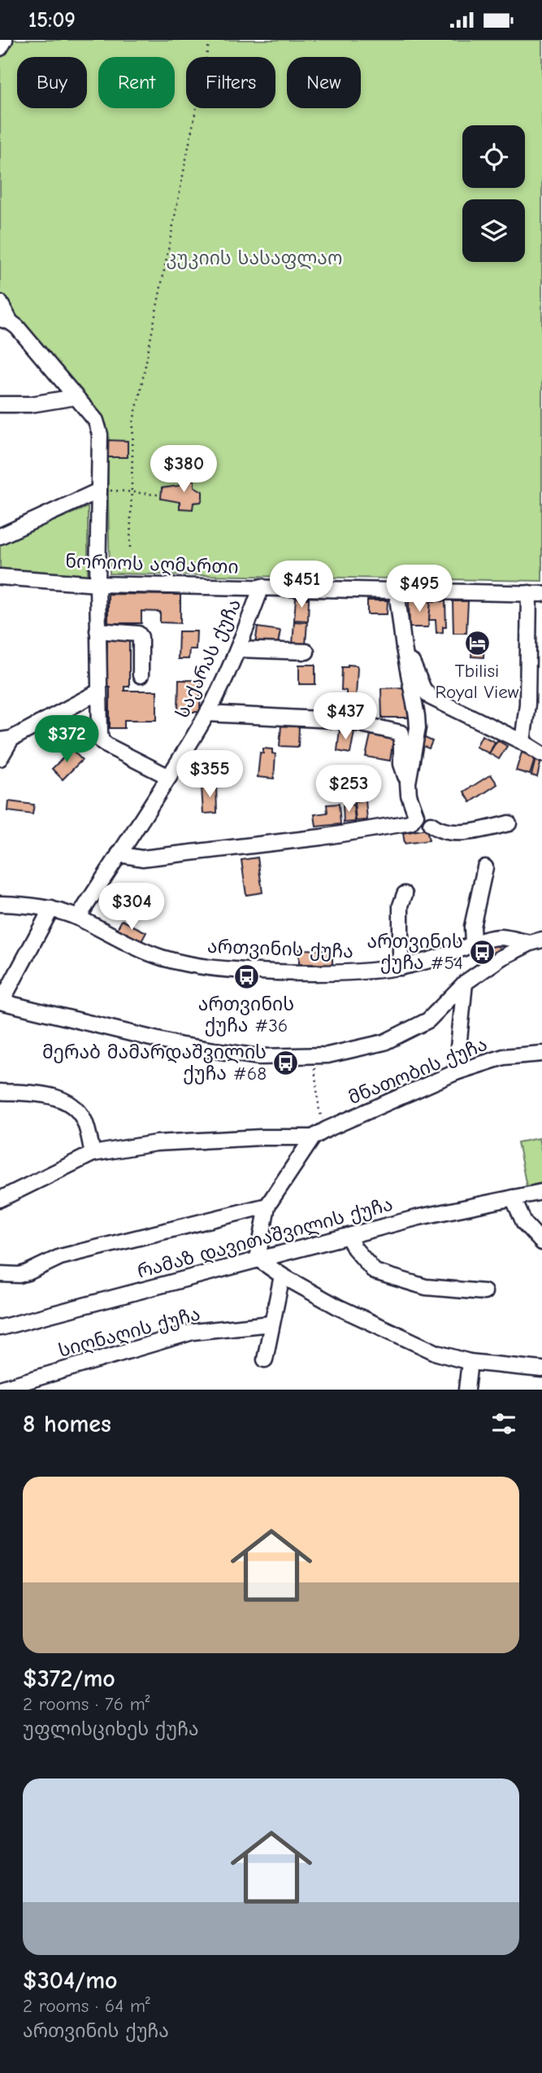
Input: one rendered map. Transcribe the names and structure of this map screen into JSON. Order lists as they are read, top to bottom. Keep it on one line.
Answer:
{"streets":{"street":["ნორიოს აღმართი","საქარას ქუჩა","ართვინის ქუჩა","მნათობის ქუჩა","რამაზ დავითაშვილის ქუჩა","სიღნაღის ქუჩა"]},"crossings":[["ნორიოს აღმართი","საქარას ქუჩა"],["საქარას ქუჩა","ართვინის ქუჩა"]],"parks":["კუკიის სასაფლაო"],"places":{"hotel":["Tbilisi Royal View"],"bus stop":["ართვინის ქუჩა #54","ართვინის ქუჩა #36","მერაბ მამარდაშვილის ქუჩა #68"]},"page":{"status":"15:09","chip":["Buy","Rent","Filters","New"],"price":["$380","$451","$495","$437","$372","$355","$253","$304"],"heading":"8 homes","list":[{"name":"$372/mo","note":"2 rooms · 76 m² · უფლისციხეს ქუჩა"},{"name":"$304/mo","note":"2 rooms · 64 m² · ართვინის ქუჩა"}]}}
